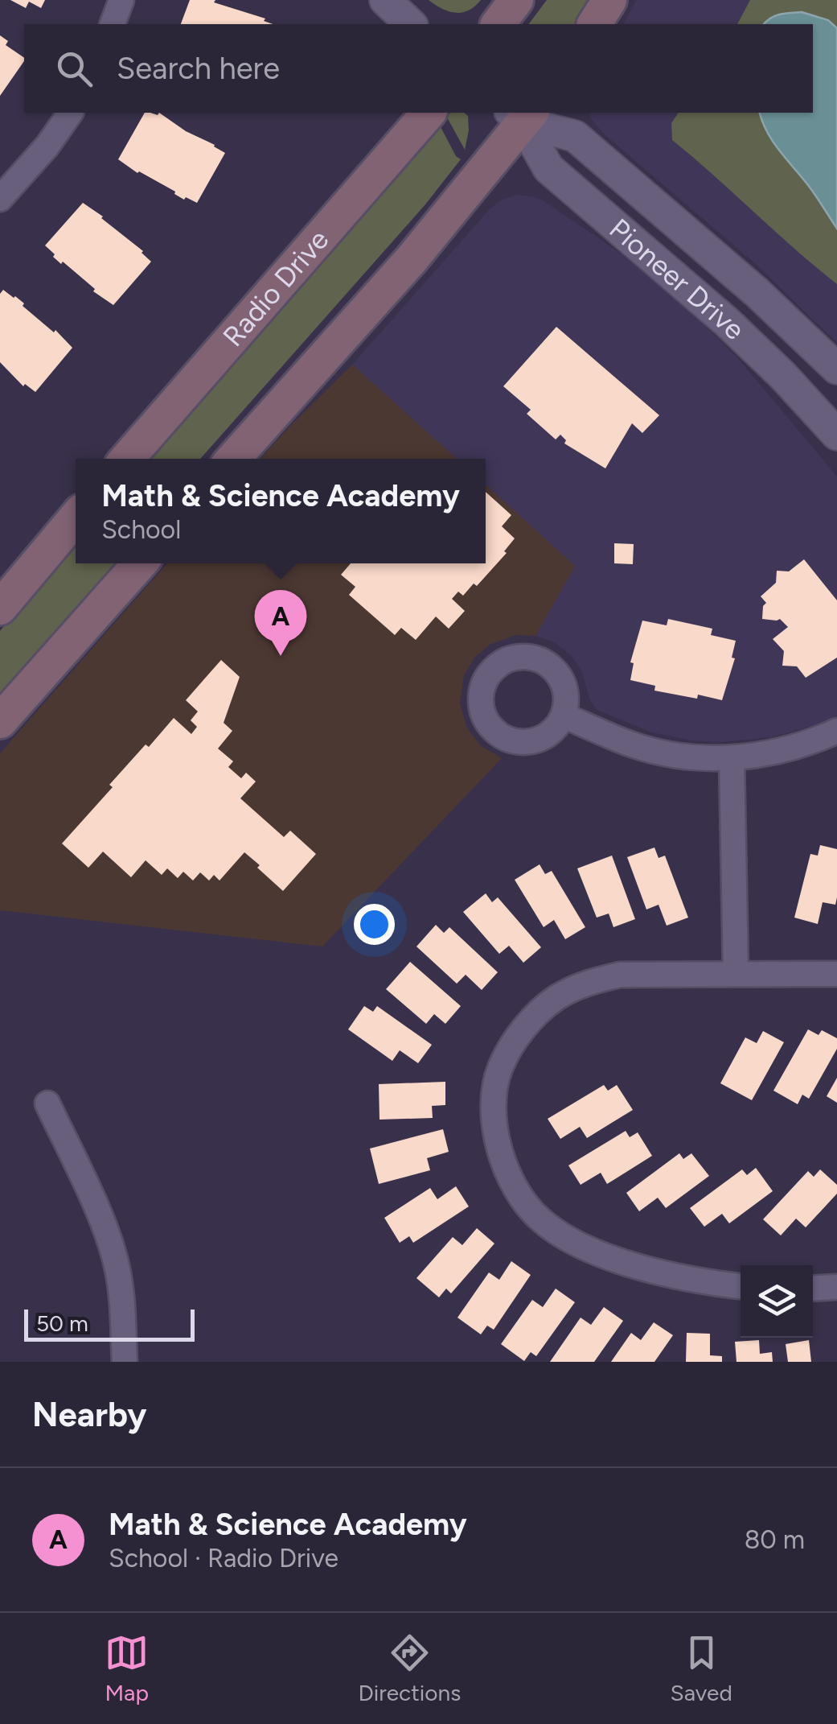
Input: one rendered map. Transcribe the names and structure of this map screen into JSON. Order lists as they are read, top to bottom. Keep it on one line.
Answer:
{"streets":{"main road":["Radio Drive"],"street":["Pioneer Drive"]},"scale_bar":"50 m","page":{"search":"Search here","popup":["Math & Science Academy","School"],"pins":"A","scale":"50 m","heading":"Nearby","list":[{"mark":"A","name":"Math & Science Academy","note":"School · Radio Drive","value":"80 m"}],"nav":["Map","Directions","Saved"]}}
